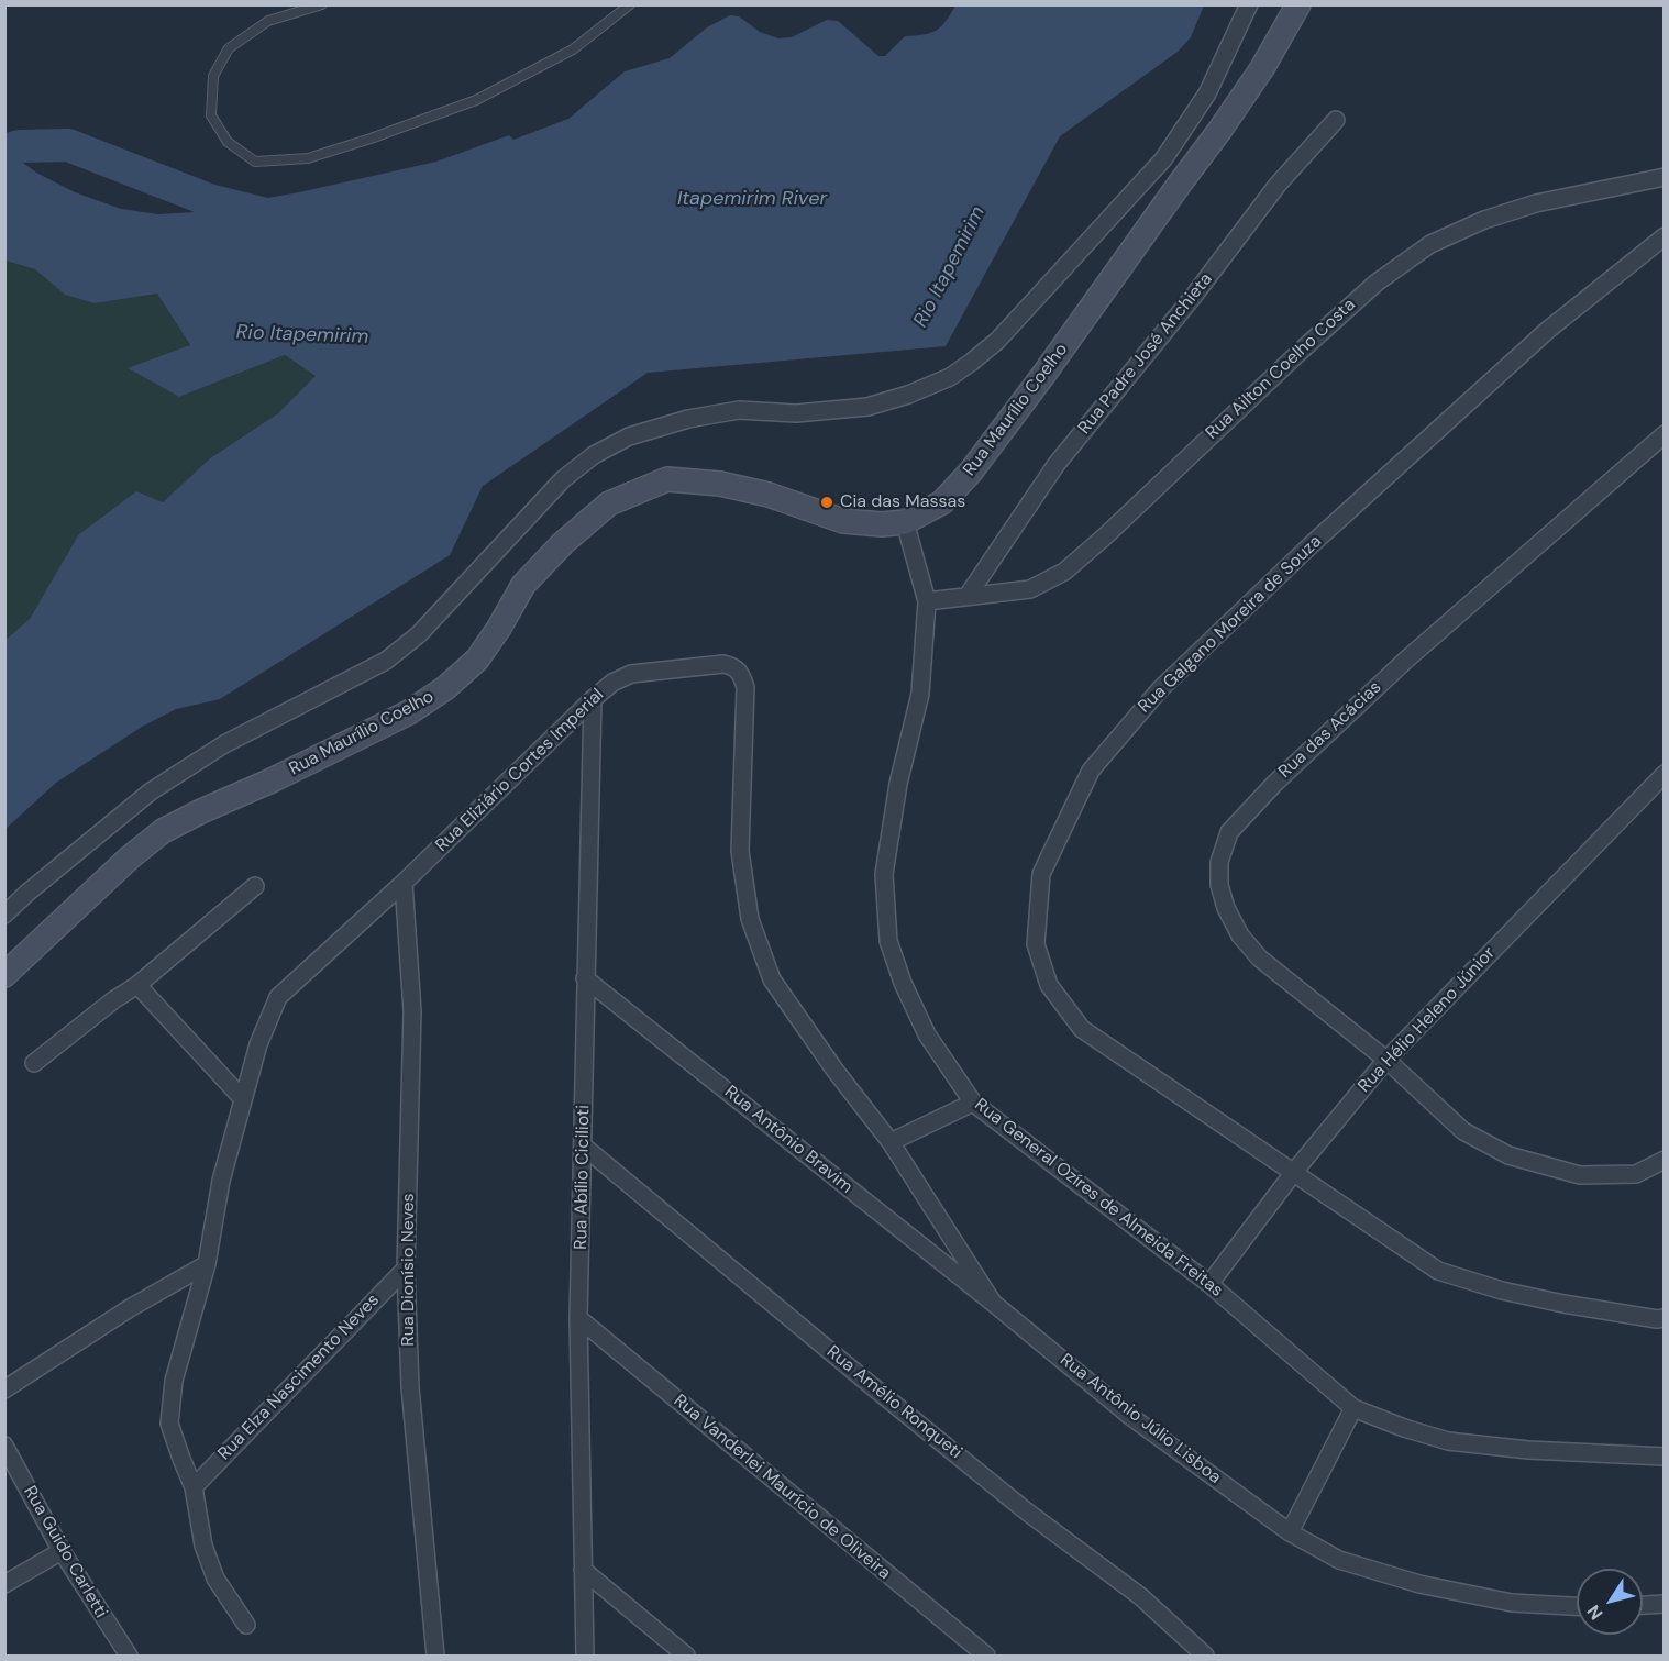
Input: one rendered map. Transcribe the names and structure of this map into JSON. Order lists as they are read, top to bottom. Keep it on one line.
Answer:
{"streets":{"main road":["Rua Maurílio Coelho"],"street":["Rua Padre José Anchieta","Rua Ailton Coelho Costa","Rua Galgano Moreira de Souza","Rua das Acácias","Rua Eliziário Cortes Imperial","Rua Hélio Heleno Júnior","Rua Antônio Bravim","Rua Abílio Cicilioti","Rua General Ozíres de Almeida Freitas","Rua Dionísio Neves","Rua Elza Nascimento Neves","Rua Amélio Ronqueti","Rua Antônio Júlio Lisboa","Rua Vanderlei Maurício de Oliveira","Rua Guido Carletti"]},"crossings":[["Rua Padre José Anchieta","Rua Ailton Coelho Costa"],["Rua Ailton Coelho Costa","Rua General Ozíres de Almeida Freitas"],["Rua Maurílio Coelho","Rua General Ozíres de Almeida Freitas"],["Rua Galgano Moreira de Souza","Rua Hélio Heleno Júnior"],["Rua das Acácias","Rua Hélio Heleno Júnior"],["Rua Eliziário Cortes Imperial","Rua Antônio Bravim"],["Rua Eliziário Cortes Imperial","Rua Abílio Cicilioti"],["Rua Eliziário Cortes Imperial","Rua Dionísio Neves"],["Rua Eliziário Cortes Imperial","Rua Elza Nascimento Neves"],["Rua Eliziário Cortes Imperial","Rua Antônio Júlio Lisboa"],["Rua Hélio Heleno Júnior","Rua General Ozíres de Almeida Freitas"],["Rua Antônio Bravim","Rua Abílio Cicilioti"],["Rua Antônio Bravim","Rua Antônio Júlio Lisboa"],["Rua Abílio Cicilioti","Rua Amélio Ronqueti"],["Rua Abílio Cicilioti","Rua Vanderlei Maurício de Oliveira"],["Rua Dionísio Neves","Rua Elza Nascimento Neves"]],"water":["Itapemirim River","Rio Itapemirim"],"places":["Cia das Massas"],"north":"bottom left"}
